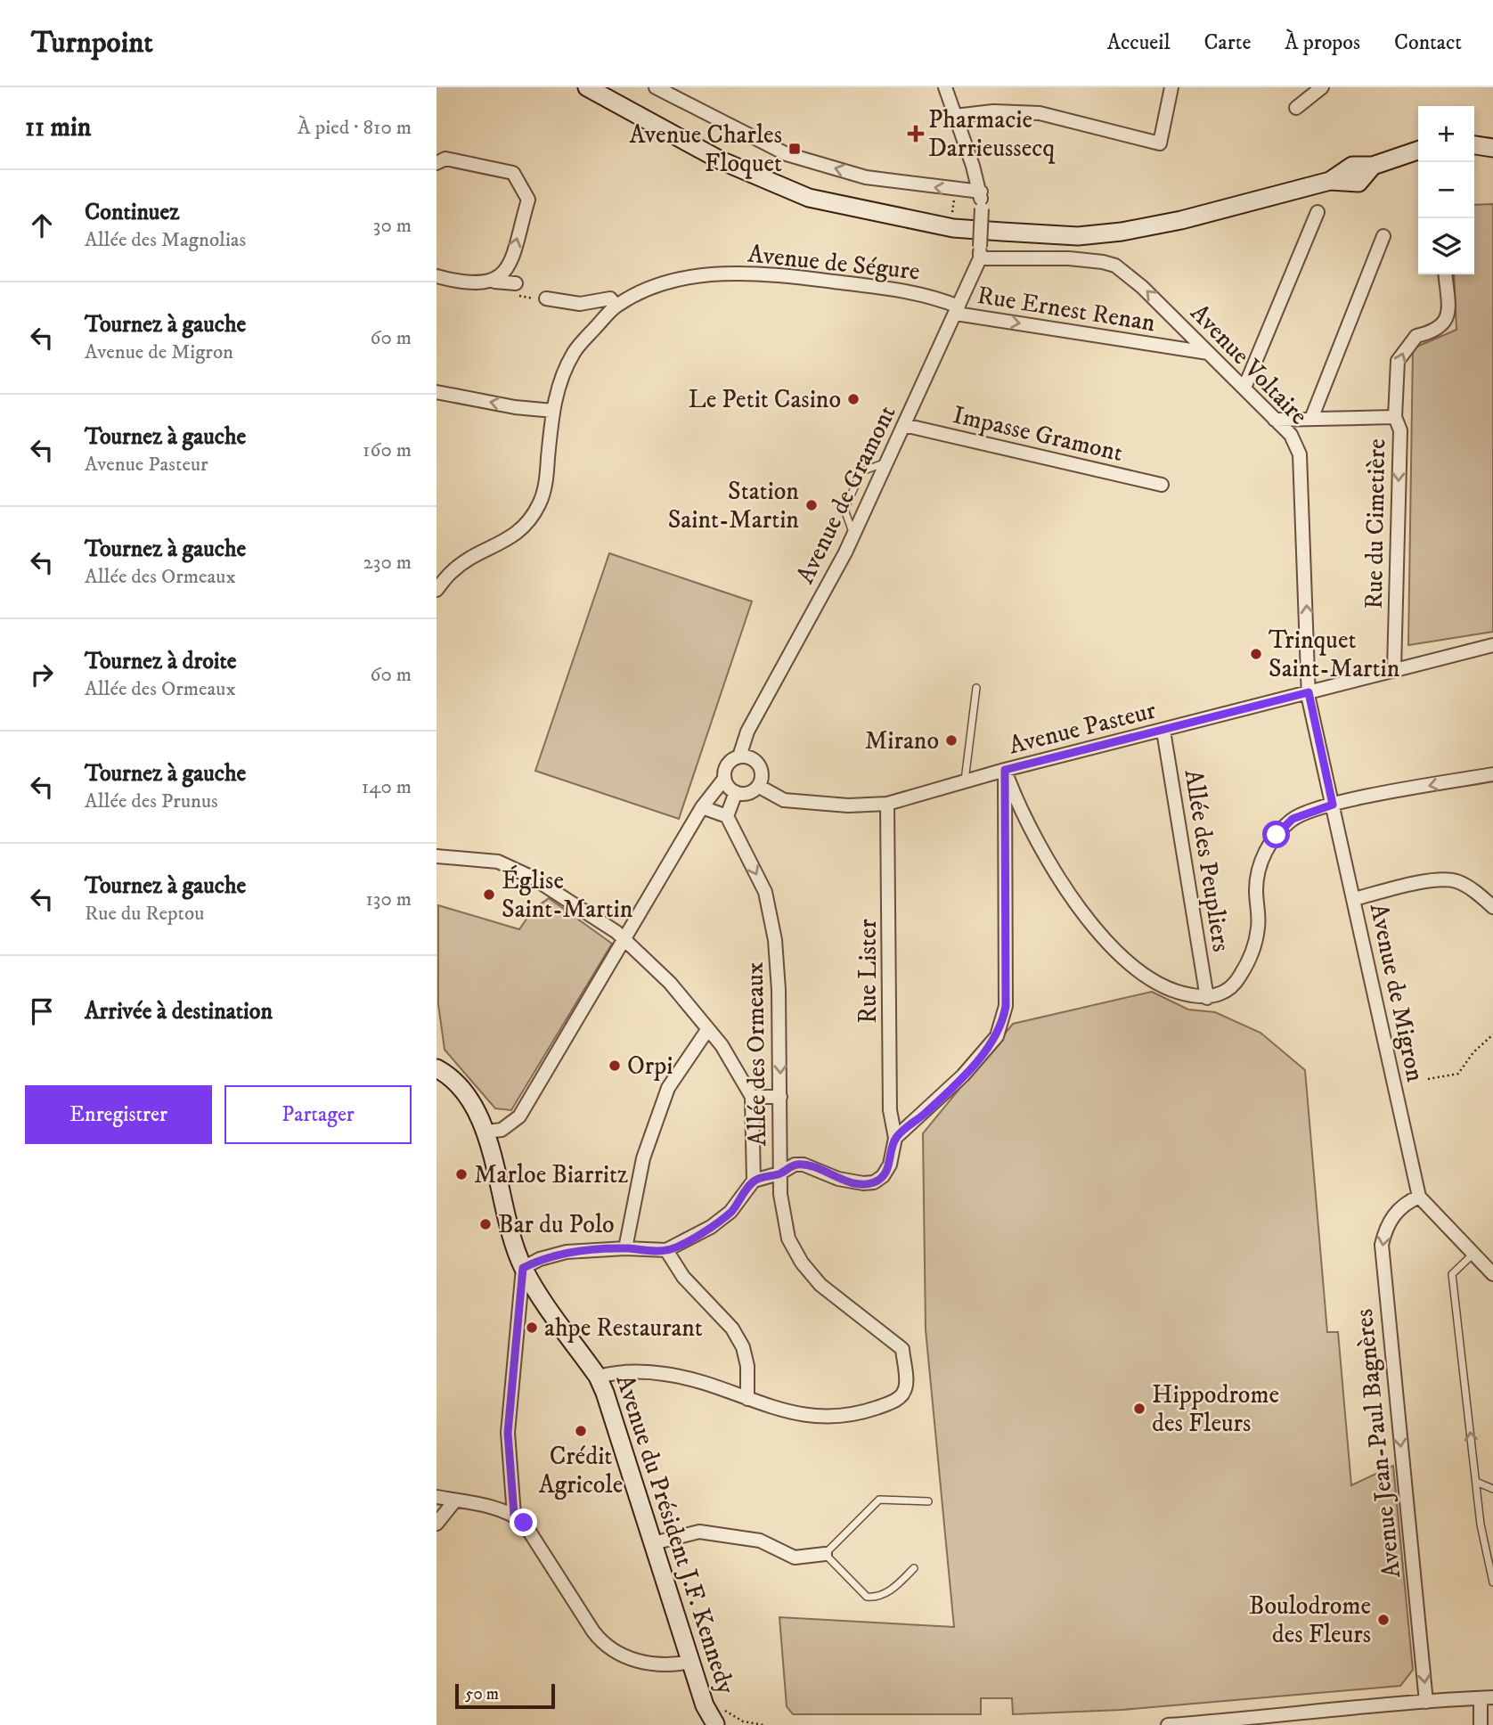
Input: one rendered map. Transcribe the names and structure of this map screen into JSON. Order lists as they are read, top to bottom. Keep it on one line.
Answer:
{"streets":{"main road":["Avenue du Président J.F. Kennedy"],"street":["Avenue de Ségure","Rue Ernest Renan","Avenue Voltaire","Impasse Gramont","Avenue de Gramont","Rue du Cimetière","Avenue Pasteur","Allée des Peupliers","Rue Lister","Avenue de Migron","Allée des Ormeaux","Avenue Jean-Paul Bagnères"]},"crossings":[["Avenue de Ségure","Rue Ernest Renan"],["Avenue de Ségure","Avenue de Gramont"],["Rue Ernest Renan","Avenue Voltaire"],["Rue Ernest Renan","Avenue de Gramont"],["Avenue Voltaire","Avenue de Gramont"],["Avenue Voltaire","Avenue Pasteur"],["Avenue Voltaire","Avenue de Migron"],["Impasse Gramont","Avenue de Gramont"],["Avenue de Gramont","Avenue Pasteur"],["Rue du Cimetière","Avenue Pasteur"],["Avenue Pasteur","Allée des Peupliers"],["Avenue Pasteur","Rue Lister"],["Avenue Pasteur","Avenue de Migron"],["Rue Lister","Allée des Ormeaux"],["Avenue de Migron","Avenue Jean-Paul Bagnères"]],"one_way":["Rue Ernest Renan","Avenue Voltaire","Allée des Ormeaux","Avenue Jean-Paul Bagnères"],"places":{"health":["Pharmacie Darrieussecq"],"transit":["Avenue Charles Floquet"],"other":["Le Petit Casino","Station Saint-Martin","Trinquet Saint-Martin","Mirano","Église Saint-Martin","Orpi","Marloe Biarritz","Bar du Polo","ahpe Restaurant","Hippodrome des Fleurs","Crédit Agricole","Boulodrome des Fleurs"]},"scale_bar":"50 m","page":{"header":"Turnpoint","nav":["Accueil","Carte","À propos","Contact"],"heading":["11 min","À pied · 810 m"],"map_buttons":["+","−"],"list":[["Continuez","Allée des Magnolias","30 m"],["Tournez à gauche","Avenue de Migron","60 m"],["Tournez à gauche","Avenue Pasteur","160 m"],["Tournez à gauche","Allée des Ormeaux","230 m"],["Tournez à droite","Allée des Ormeaux","60 m"],["Tournez à gauche","Allée des Prunus","140 m"],["Tournez à gauche","Rue du Reptou","130 m"],"Arrivée à destination"],"buttons":["Enregistrer","Partager"],"scale":"50 m"}}
